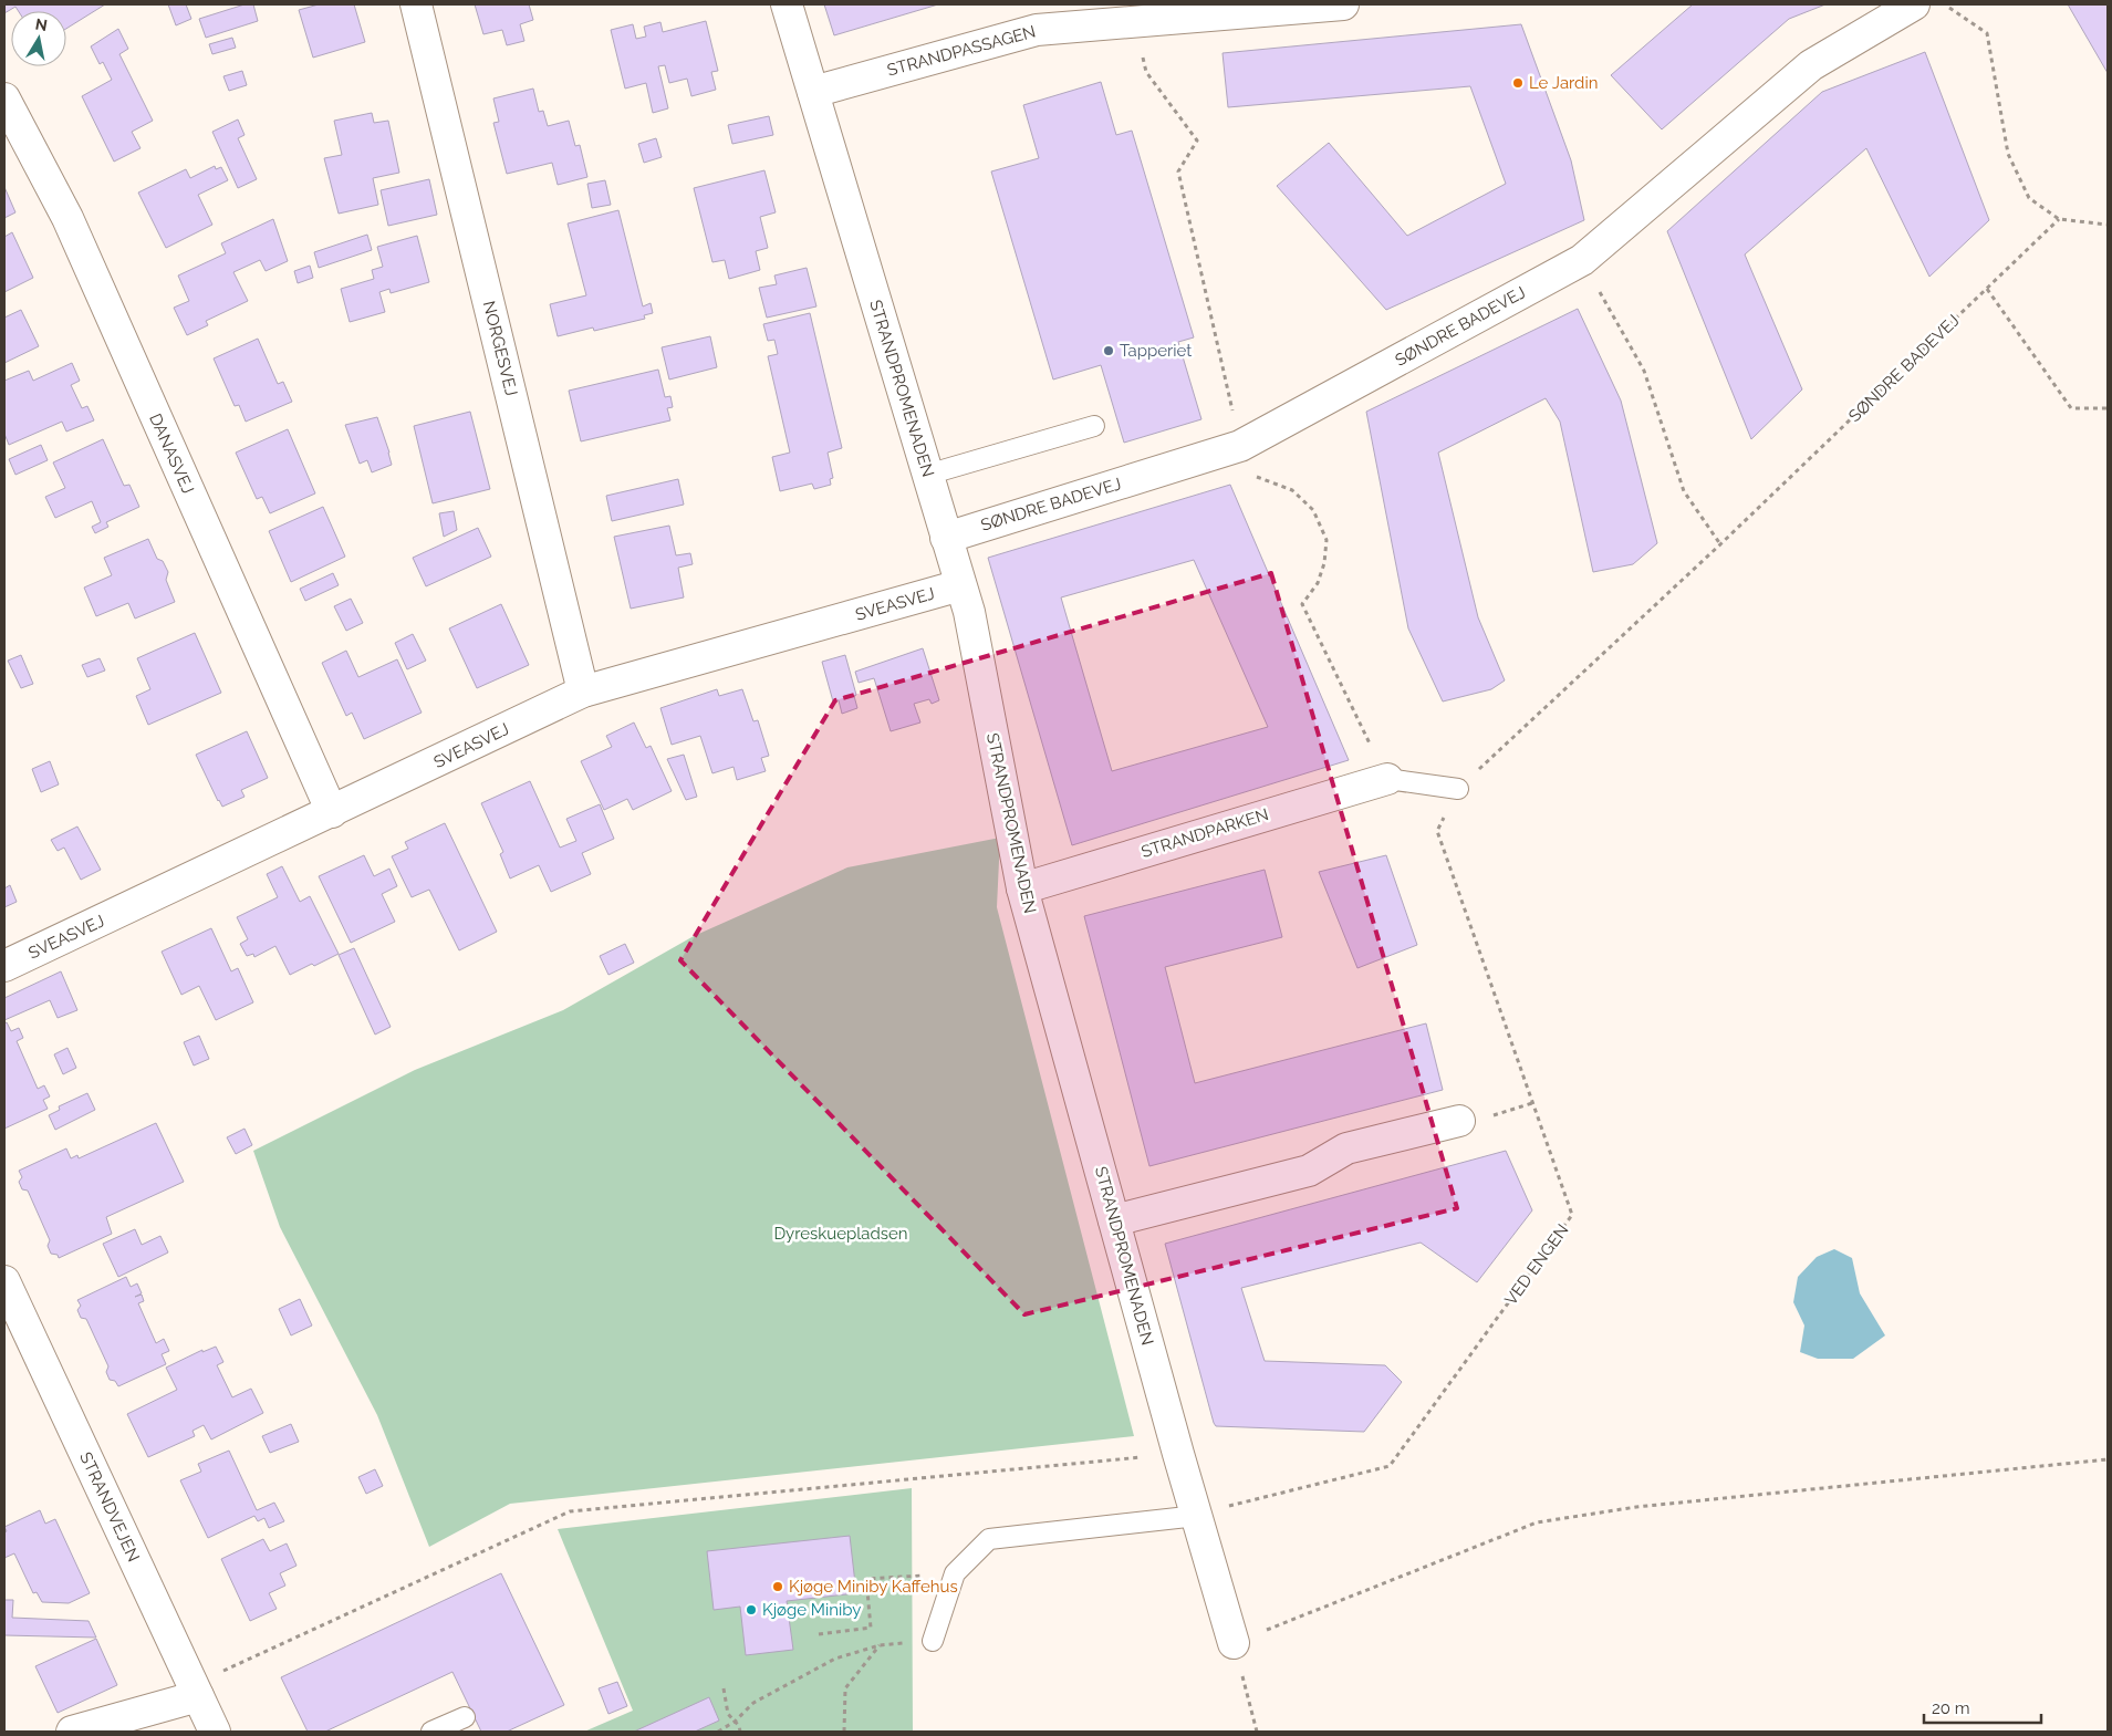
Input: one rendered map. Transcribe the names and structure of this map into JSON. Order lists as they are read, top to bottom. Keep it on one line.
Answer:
{"streets":{"street":["STRANDPASSAGEN","SØNDRE BADEVEJ","NORGESVEJ","STRANDPROMENADEN","DANASVEJ","SVEASVEJ","STRANDPARKEN","STRANDVEJEN"],"path":["VED ENGEN"]},"crossings":[["STRANDPASSAGEN","STRANDPROMENADEN"],["SØNDRE BADEVEJ","STRANDPROMENADEN"],["SØNDRE BADEVEJ","VED ENGEN"],["NORGESVEJ","SVEASVEJ"],["STRANDPROMENADEN","SVEASVEJ"],["STRANDPROMENADEN","STRANDPARKEN"],["STRANDPROMENADEN","VED ENGEN"],["DANASVEJ","SVEASVEJ"]],"parks":["Dyreskuepladsen"],"places":["Le Jardin","Tapperiet","Kjøge Miniby Kaffehus","Kjøge Miniby"],"scale_bar":"20 m","north":"top"}
